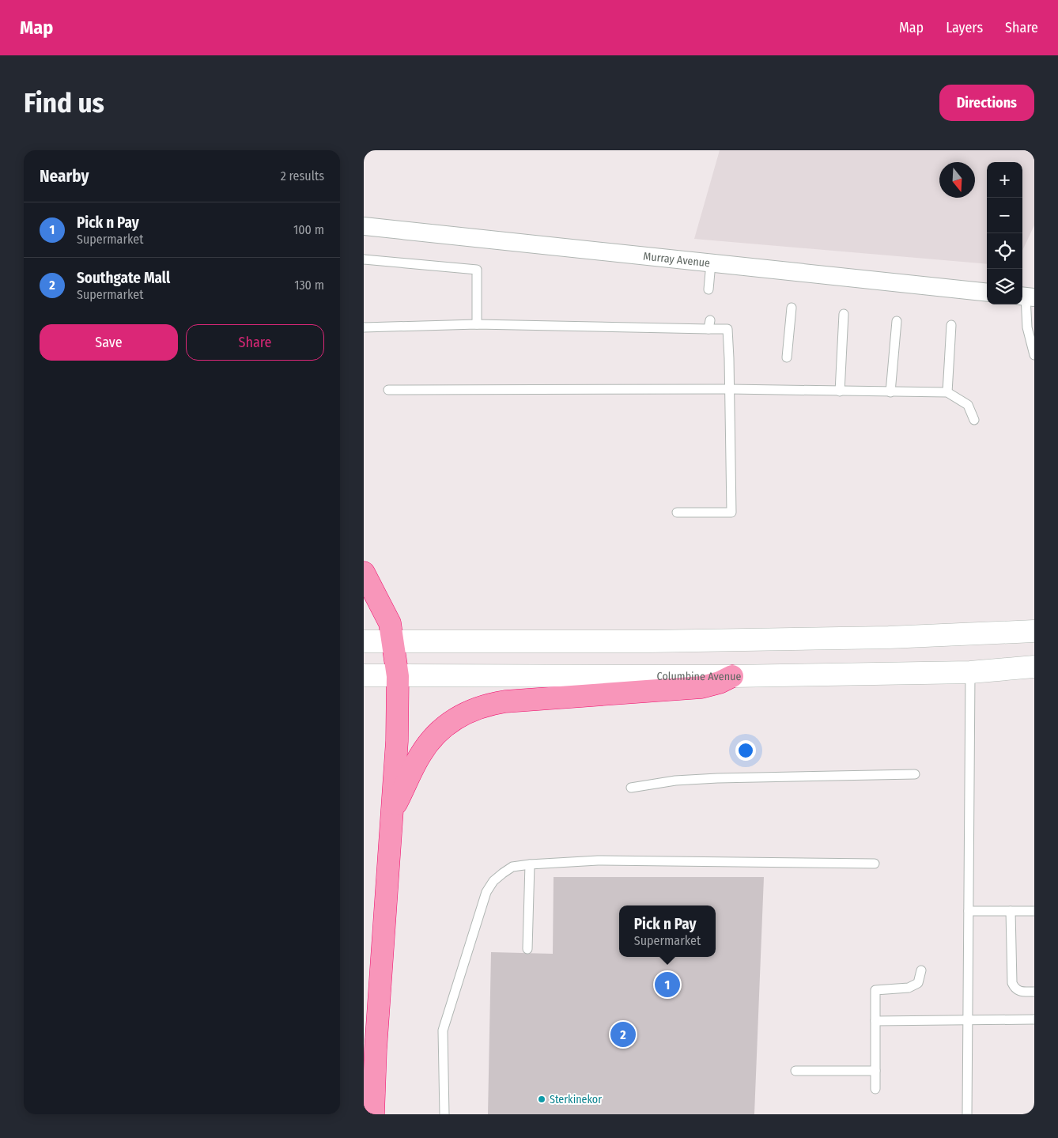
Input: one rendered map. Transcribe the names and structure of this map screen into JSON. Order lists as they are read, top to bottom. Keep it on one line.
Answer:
{"streets":{"main road":["Columbine Avenue"],"street":["Murray Avenue"]},"places":["Sterkinekor"],"north":"bottom","page":{"header":"Map","nav":["Map","Layers","Share"],"buttons":["Directions",["Save","Share"]],"title":"Find us","heading":["Nearby","2 results"],"map_buttons":["+","−"],"list":[{"mark":"1","name":"Pick n Pay","note":"Supermarket","value":"100 m"},{"mark":"2","name":"Southgate Mall","note":"Supermarket","value":"130 m"}],"popup":["Pick n Pay","Supermarket"],"pins":["1","2"]}}
